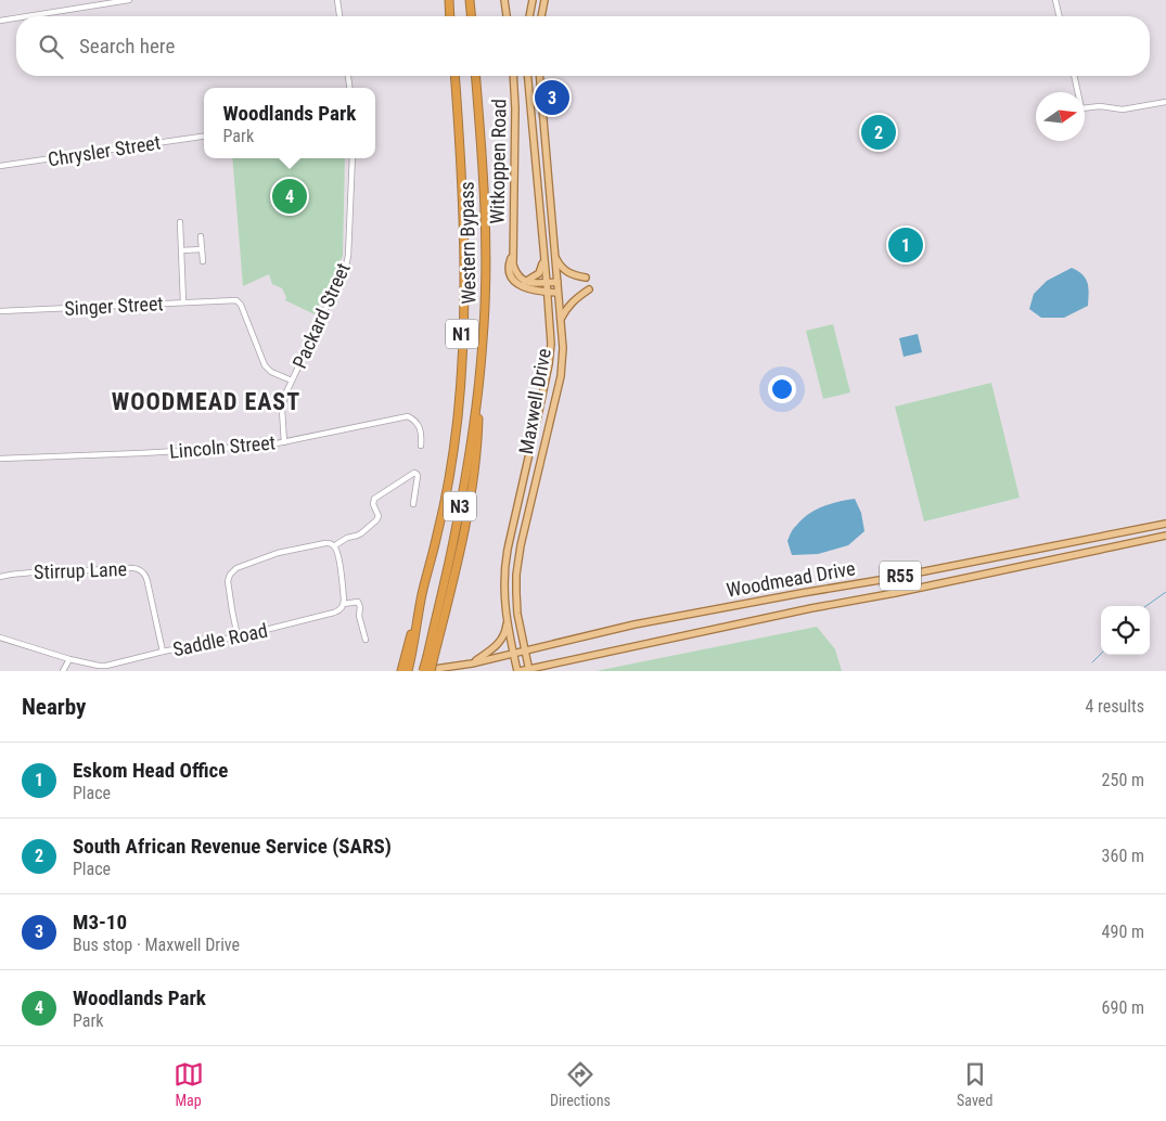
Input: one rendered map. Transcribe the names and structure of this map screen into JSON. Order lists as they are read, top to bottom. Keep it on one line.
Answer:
{"streets":{"highway":["Western Bypass","N1","N3"],"main road":["Witkoppen Road","Maxwell Drive","R55","Woodmead Drive"],"street":["Chrysler Street","Singer Street","Packard Street","Lincoln Street","Stirrup Lane","Saddle Road"]},"crossings":[["Witkoppen Road","Maxwell Drive"],["Western Bypass","Woodmead Drive"],["Singer Street","Packard Street"],["Packard Street","Lincoln Street"],["Maxwell Drive","Woodmead Drive"],["Stirrup Lane","Saddle Road"]],"districts":["WOODMEAD EAST"],"north":"right","page":{"search":"Search here","pins":["3","2","4","1"],"popup":["Woodlands Park","Park"],"heading":["Nearby","4 results"],"list":[{"mark":"1","name":"Eskom Head Office","note":"Place","value":"250 m"},{"mark":"2","name":"South African Revenue Service (SARS)","note":"Place","value":"360 m"},{"mark":"3","name":"M3-10","note":"Bus stop · Maxwell Drive","value":"490 m"},{"mark":"4","name":"Woodlands Park","note":"Park","value":"690 m"}],"nav":["Map","Directions","Saved"]}}
